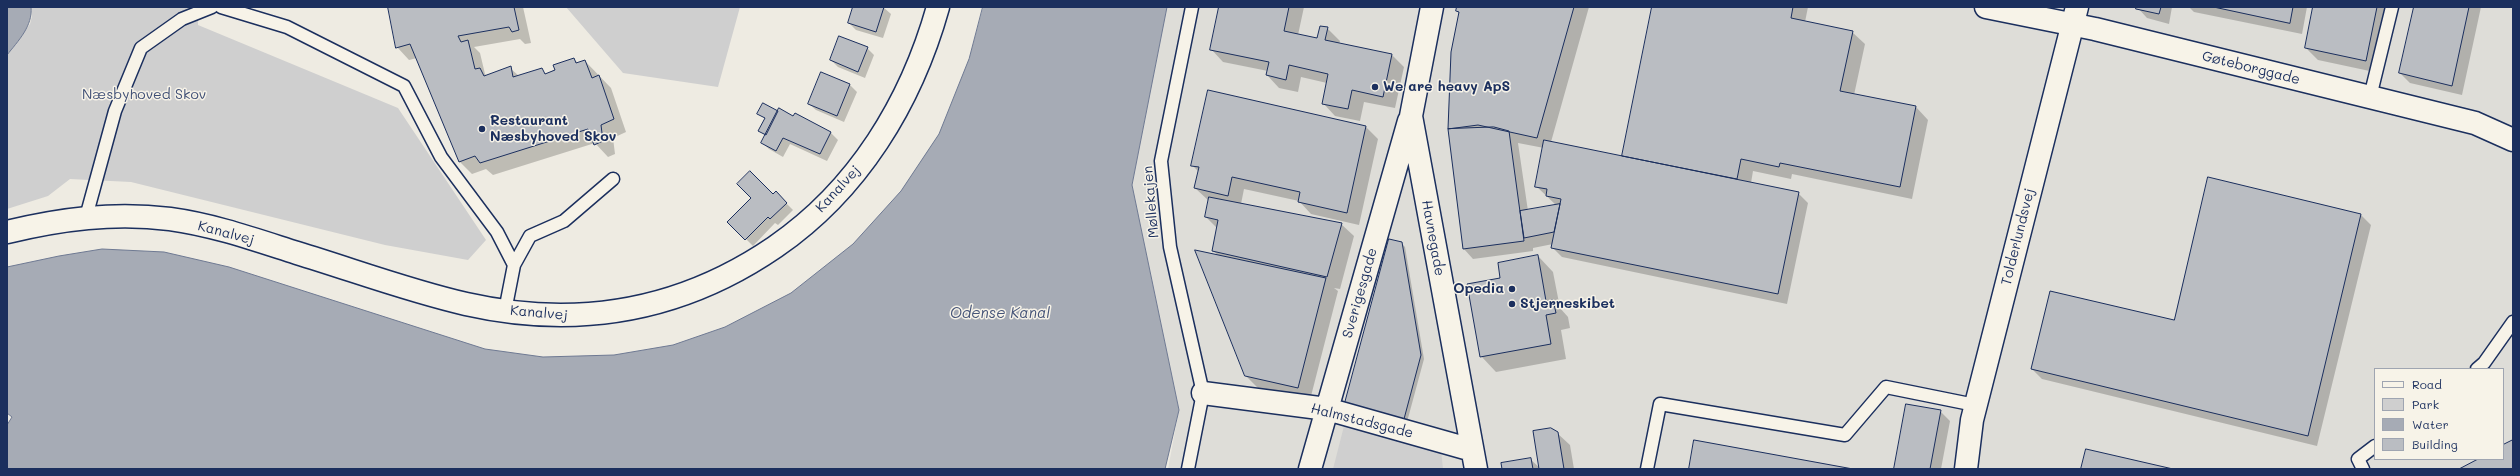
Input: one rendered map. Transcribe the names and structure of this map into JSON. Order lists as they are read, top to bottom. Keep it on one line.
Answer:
{"streets":{"street":["Gøteborggade","Kanalvej","Tolderlundsvej","Havnegade","Sverigesgade","Halmstadsgade"],"lane":["Møllekajen"]},"crossings":[["Gøteborggade","Tolderlundsvej"],["Møllekajen","Halmstadsgade"],["Havnegade","Sverigesgade"],["Havnegade","Halmstadsgade"],["Sverigesgade","Halmstadsgade"]],"water":["Odense Kanal"],"parks":["Næsbyhoved Skov"],"places":["We are heavy ApS","Restaurant Næsbyhoved Skov","Opedia","Stjerneskibet"],"legend":["Road","Park","Water","Building"]}
